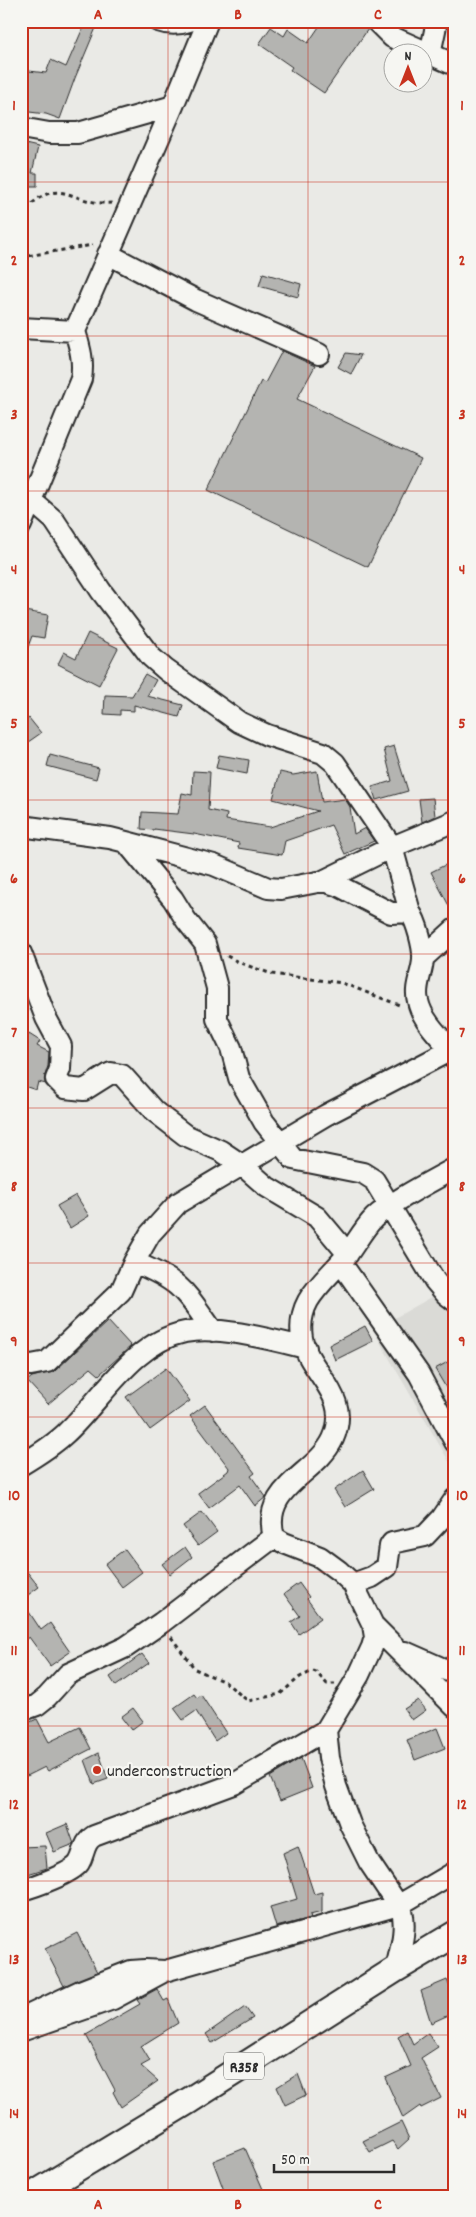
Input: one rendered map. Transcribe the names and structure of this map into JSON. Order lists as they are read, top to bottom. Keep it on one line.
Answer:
{"streets":{"main road":["R358"]},"places":["underconstruction"],"scale_bar":"50 m","north":"top","grid":{"columns":["A","B","C"],"rows":["1","2","3","4","5","6","7","8","9","10","11","12","13","14"]}}
